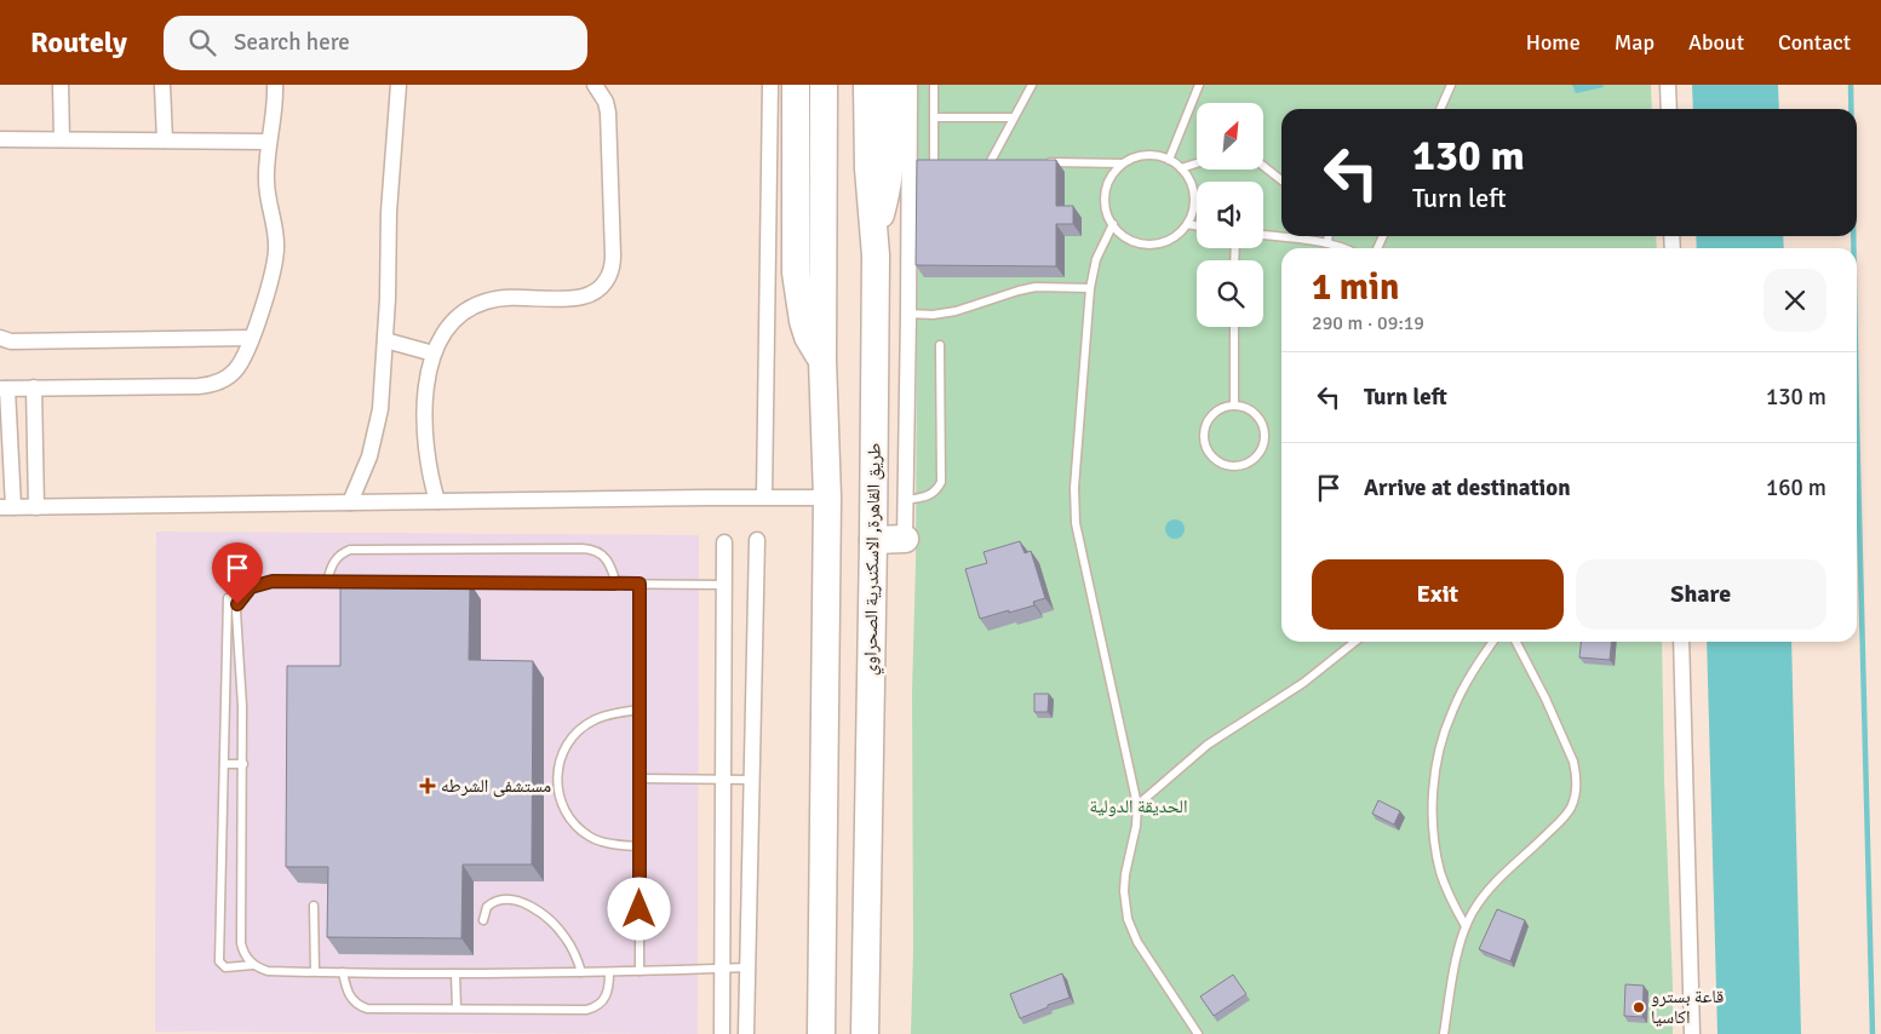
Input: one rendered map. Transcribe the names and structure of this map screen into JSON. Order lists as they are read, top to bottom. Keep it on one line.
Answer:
{"streets":{"highway":["طريق القاهرة, الاسكندرية الصحراوي"]},"parks":["الحديقة الدولية"],"places":{"health":["مستشفى الشرطه"],"other":["قاعة بسترو اكاسيا"]},"north":"top right","page":{"header":"Routely","search":"Search here","nav":["Home","Map","About","Contact"],"turn":["130 m","Turn left"],"heading":["1 min","290 m · 09:19"],"list":[{"name":"Turn left","value":"130 m"},{"name":"Arrive at destination","value":"160 m"}],"buttons":["Exit","Share"]}}
